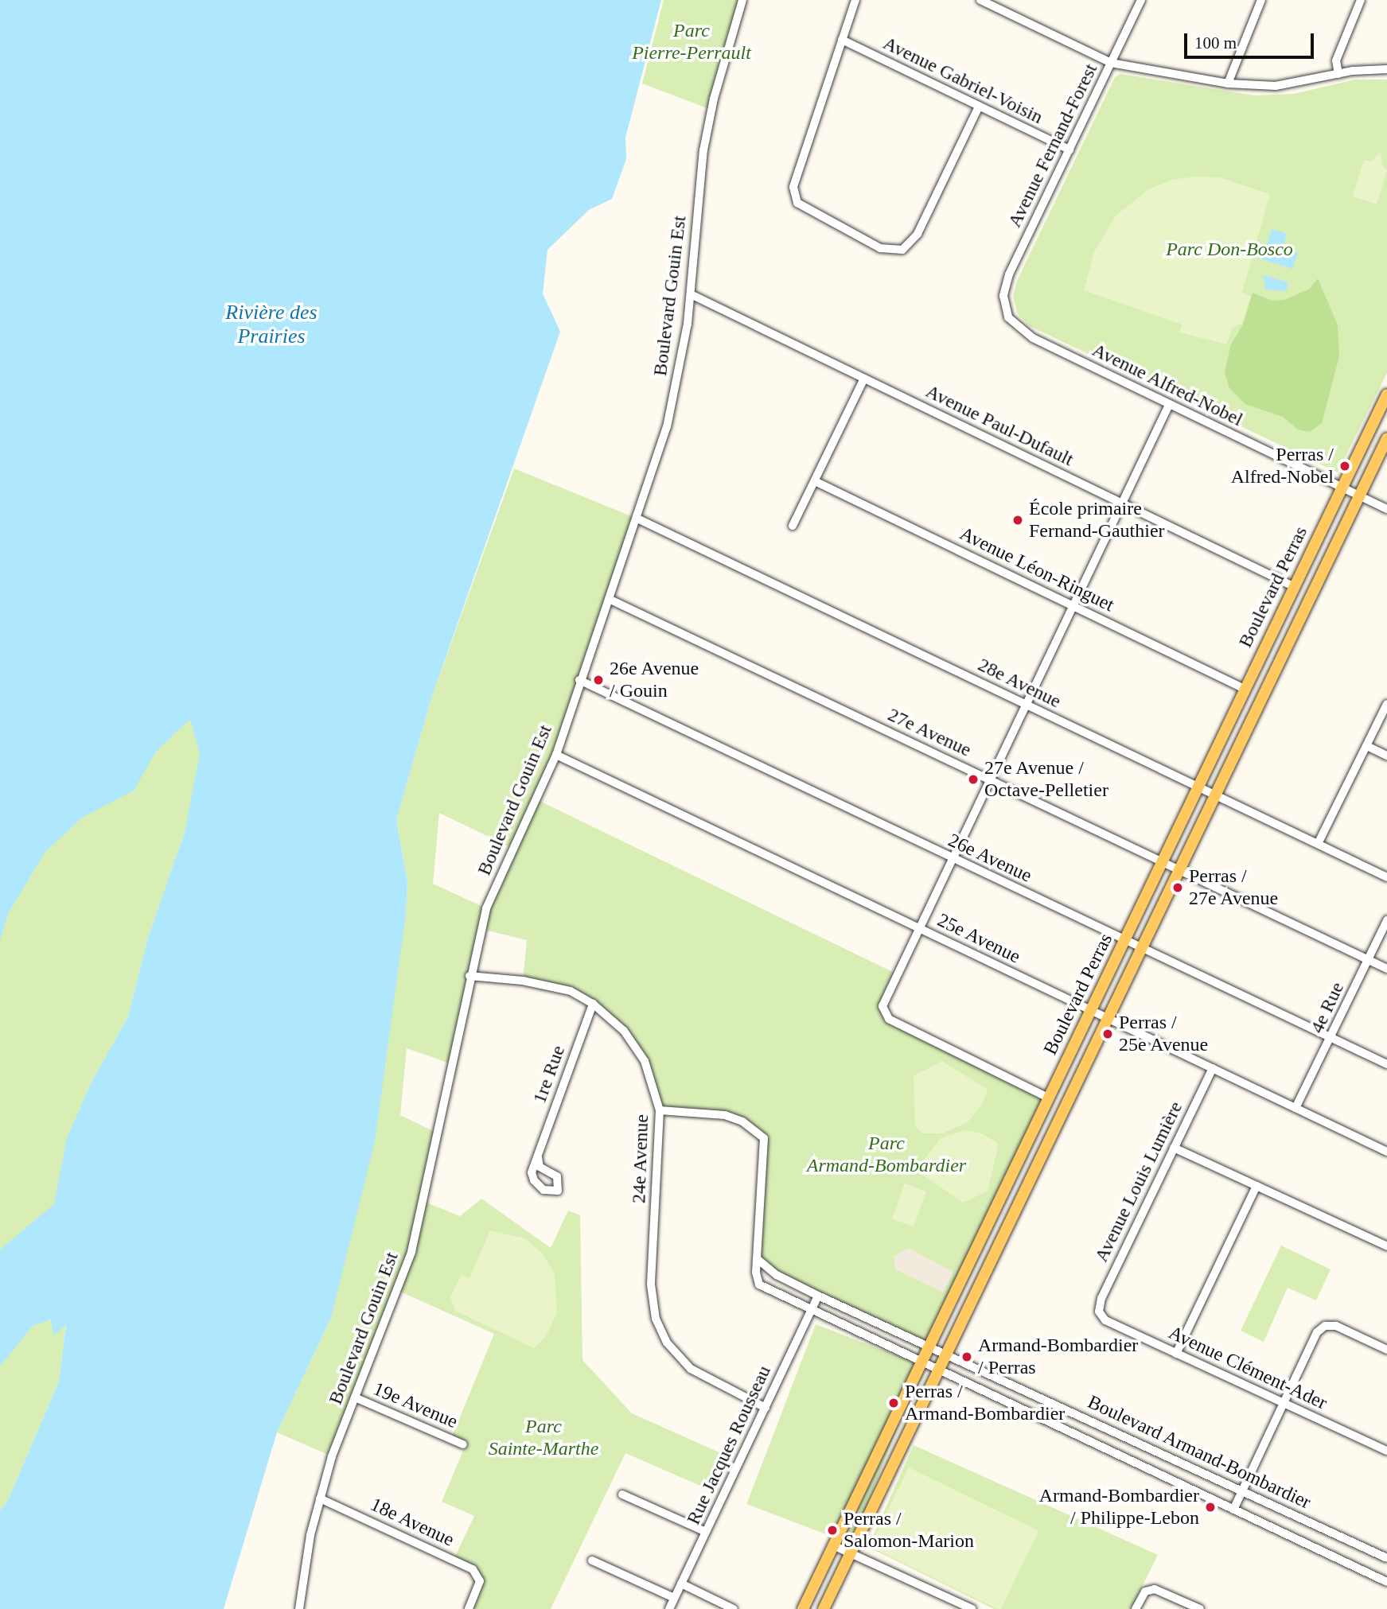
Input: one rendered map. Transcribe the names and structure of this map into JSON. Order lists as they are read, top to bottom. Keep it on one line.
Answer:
{"streets":{"main road":["Boulevard Perras"],"street":["Avenue Gabriel-Voisin","Avenue Fernand-Forest","Boulevard Gouin Est","Avenue Alfred-Nobel","Avenue Paul-Dufault","Avenue Léon-Ringuet","28e Avenue","27e Avenue","26e Avenue","25e Avenue","4e Rue","1re Rue","24e Avenue","Avenue Louis Lumière","Avenue Clément-Ader","19e Avenue","Rue Jacques Rousseau","Boulevard Armand-Bombardier","18e Avenue"]},"crossings":[["Avenue Gabriel-Voisin","Avenue Fernand-Forest"],["Avenue Fernand-Forest","Avenue Alfred-Nobel"],["Boulevard Gouin Est","Avenue Paul-Dufault"],["Boulevard Gouin Est","28e Avenue"],["Boulevard Gouin Est","27e Avenue"],["Boulevard Gouin Est","26e Avenue"],["Boulevard Gouin Est","25e Avenue"],["Boulevard Gouin Est","24e Avenue"],["Boulevard Gouin Est","19e Avenue"],["Boulevard Gouin Est","18e Avenue"],["Avenue Alfred-Nobel","Boulevard Perras"],["Avenue Paul-Dufault","Boulevard Perras"],["Avenue Léon-Ringuet","Boulevard Perras"],["Boulevard Perras","28e Avenue"],["Boulevard Perras","27e Avenue"],["Boulevard Perras","26e Avenue"],["Boulevard Perras","25e Avenue"],["Boulevard Perras","Boulevard Armand-Bombardier"],["27e Avenue","4e Rue"],["26e Avenue","4e Rue"],["25e Avenue","4e Rue"],["25e Avenue","Avenue Louis Lumière"],["1re Rue","24e Avenue"],["24e Avenue","Rue Jacques Rousseau"],["24e Avenue","Boulevard Armand-Bombardier"],["Avenue Louis Lumière","Avenue Clément-Ader"],["Rue Jacques Rousseau","Boulevard Armand-Bombardier"]],"water":["Rivière des Prairies"],"parks":["Parc Pierre-Perrault","Parc Don-Bosco","Parc Armand-Bombardier","Parc Sainte-Marthe"],"places":["Perras / Alfred-Nobel","École primaire Fernand-Gauthier","26e Avenue / Gouin","27e Avenue / Octave-Pelletier","Perras / 27e Avenue","Perras / 25e Avenue","Armand-Bombardier / Perras","Perras / Armand-Bombardier","Armand-Bombardier / Philippe-Lebon","Perras / Salomon-Marion"],"scale_bar":"100 m"}
